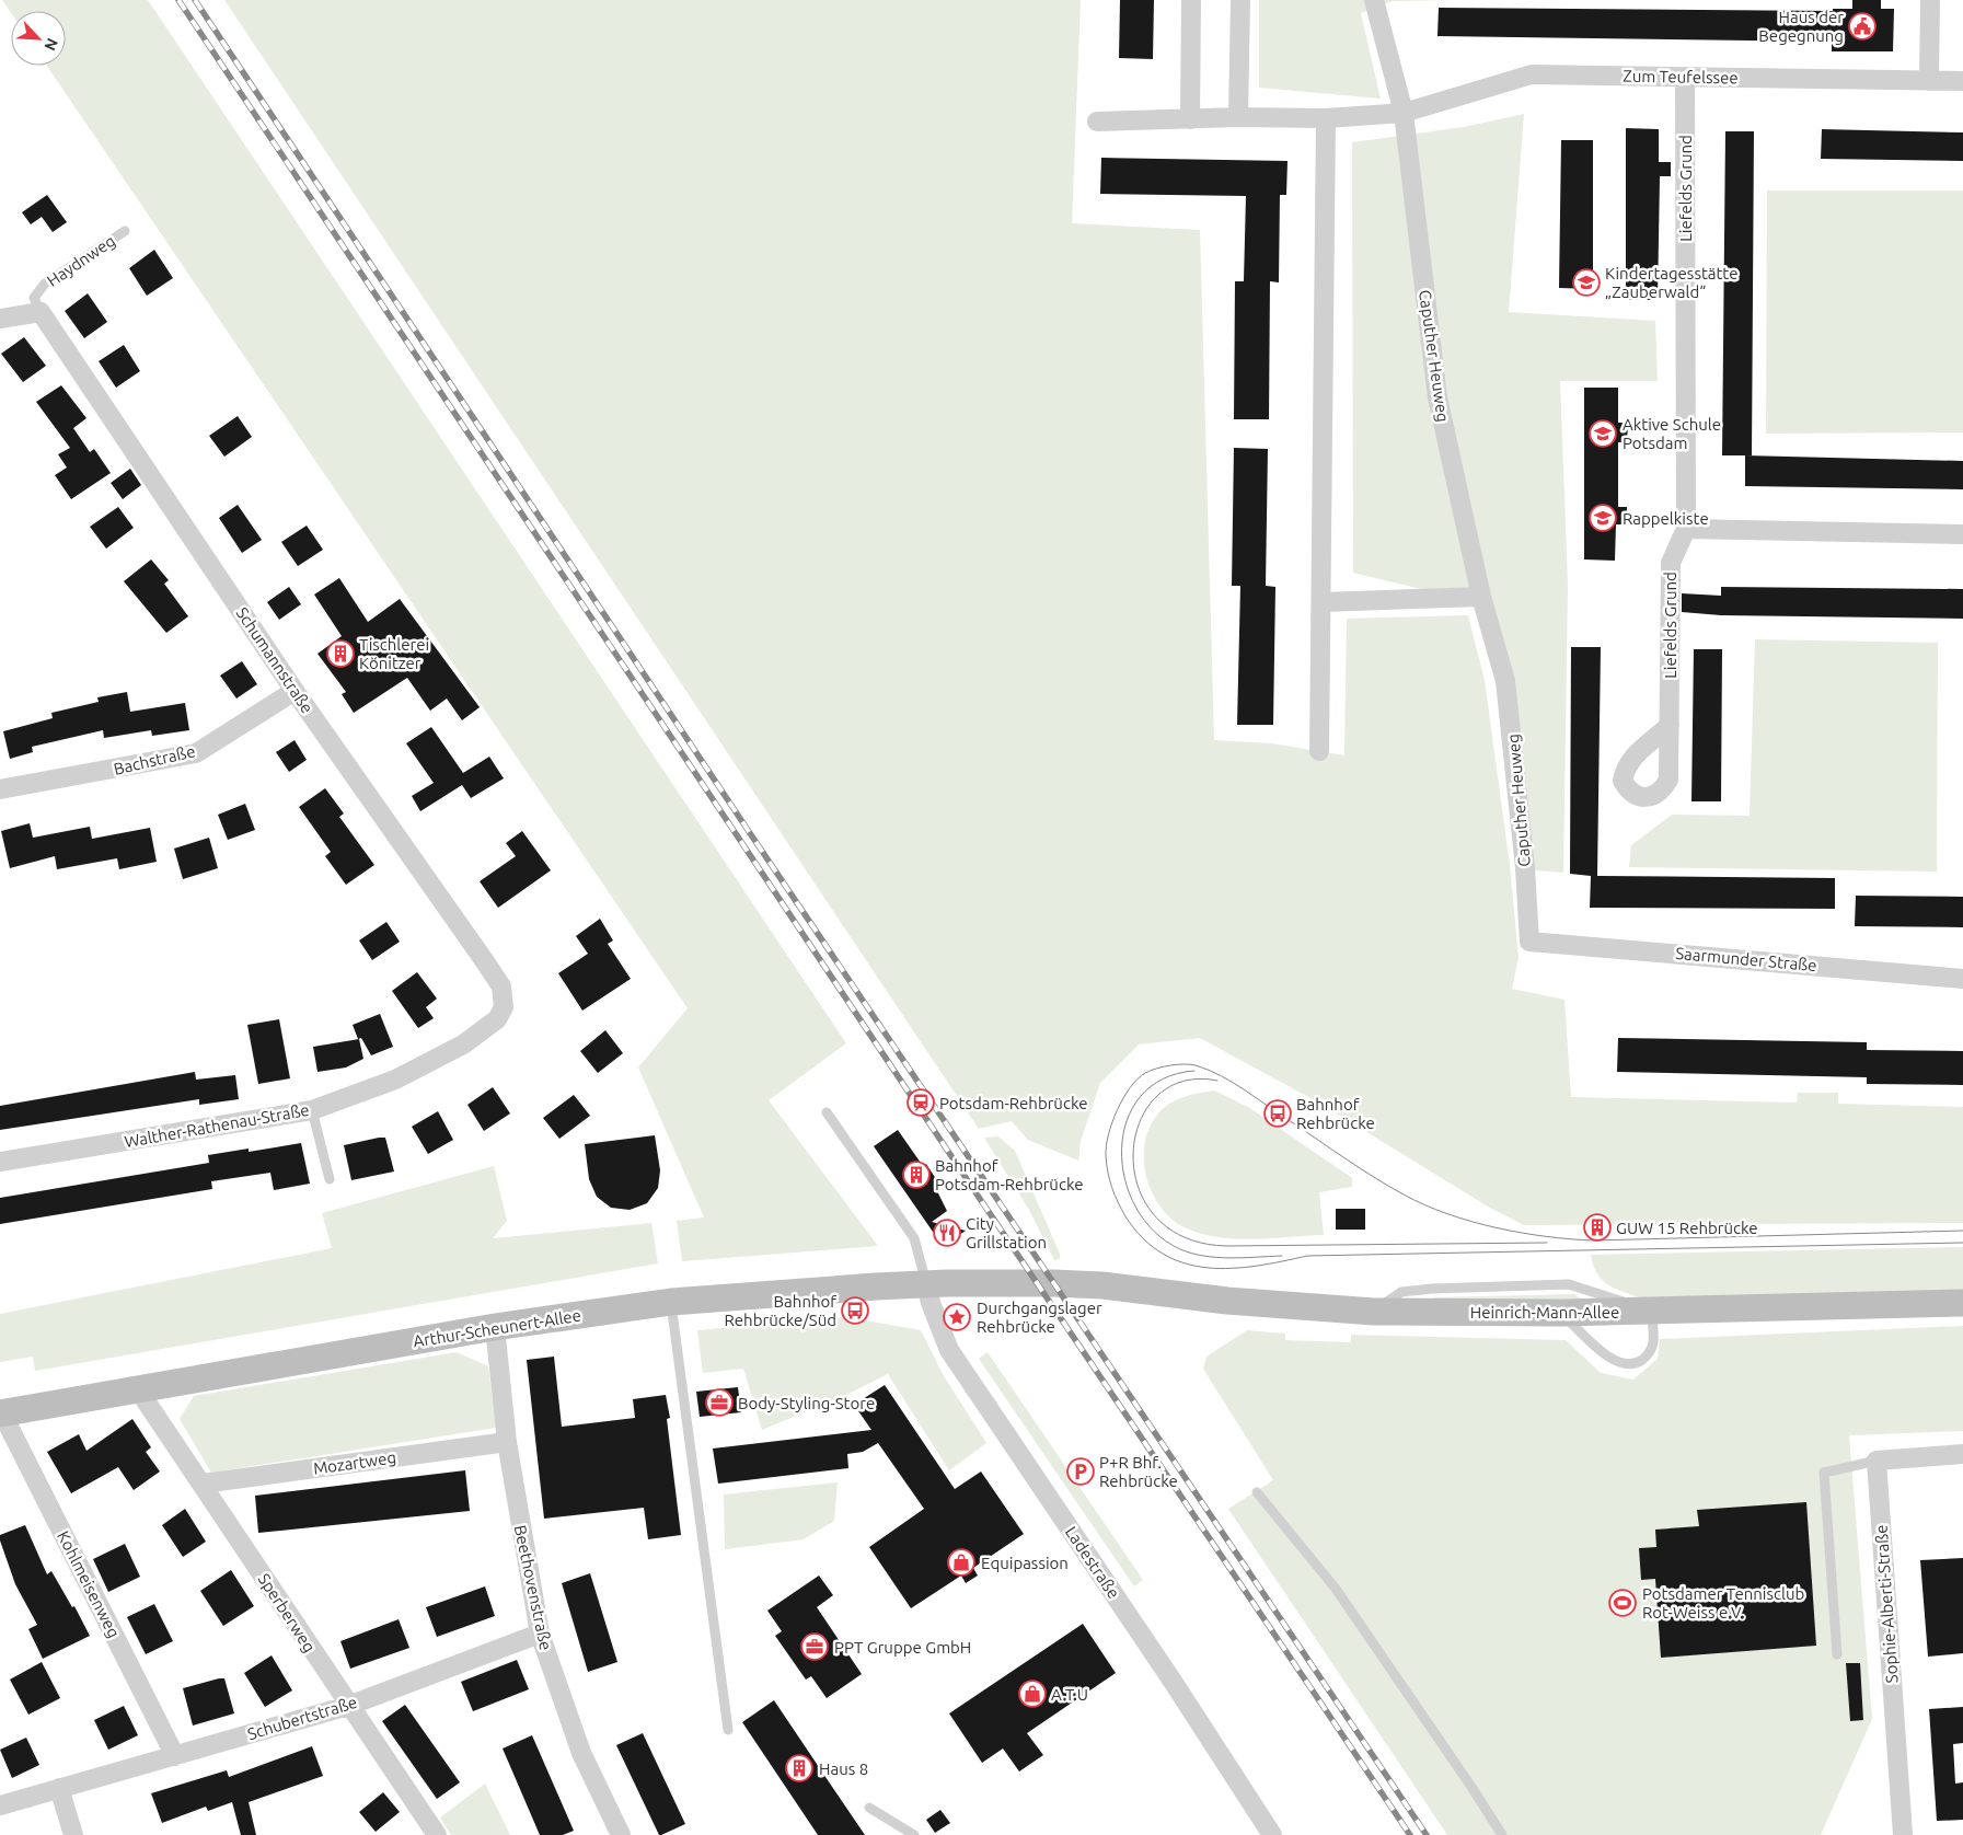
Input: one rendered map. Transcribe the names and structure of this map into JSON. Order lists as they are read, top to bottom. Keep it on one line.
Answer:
{"streets":{"main road":["Heinrich-Mann-Allee","Arthur-Scheunert-Allee"],"street":["Zum Teufelssee","Liefelds Grund","Caputher Heuweg","Schumannstraße","Bachstraße","Saarmunder Straße","Walther-Rathenau-Straße","Mozartweg","Ladestraße","Kohlmeisenweg","Beethovenstraße","Sophie-Alberti-Straße","Sperberweg","Schubertstraße"],"lane":["Haydnweg"]},"crossings":[["Zum Teufelssee","Liefelds Grund"],["Zum Teufelssee","Caputher Heuweg"],["Haydnweg","Schumannstraße"],["Caputher Heuweg","Saarmunder Straße"],["Schumannstraße","Bachstraße"],["Schumannstraße","Walther-Rathenau-Straße"],["Heinrich-Mann-Allee","Arthur-Scheunert-Allee"],["Arthur-Scheunert-Allee","Ladestraße"],["Arthur-Scheunert-Allee","Kohlmeisenweg"],["Arthur-Scheunert-Allee","Beethovenstraße"],["Arthur-Scheunert-Allee","Sperberweg"],["Mozartweg","Beethovenstraße"],["Mozartweg","Sperberweg"],["Kohlmeisenweg","Schubertstraße"],["Beethovenstraße","Schubertstraße"],["Sperberweg","Schubertstraße"]],"places":{"public building":["Haus der Begegnung"],"school or university":["Kindertagesstätte „Zauberwald“","Aktive Schule Potsdam","Rappelkiste"],"building":["Tischlerei Könitzer","Bahnhof Potsdam-Rehbrücke","GUW 15 Rehbrücke","Haus 8"],"station":["Potsdam-Rehbrücke"],"bus stop":["Bahnhof Rehbrücke","Bahnhof Rehbrücke/Süd"],"restaurant":["City Grillstation"],"place":["Durchgangslager Rehbrücke"],"office":["Body-Styling-Store","PPT Gruppe GmbH"],"parking":["P+R Bhf. Rehbrücke"],"shop":["Equipassion","A.T.U"],"sports":["Potsdamer Tennisclub Rot-Weiss e.V."]},"north":"bottom right"}
